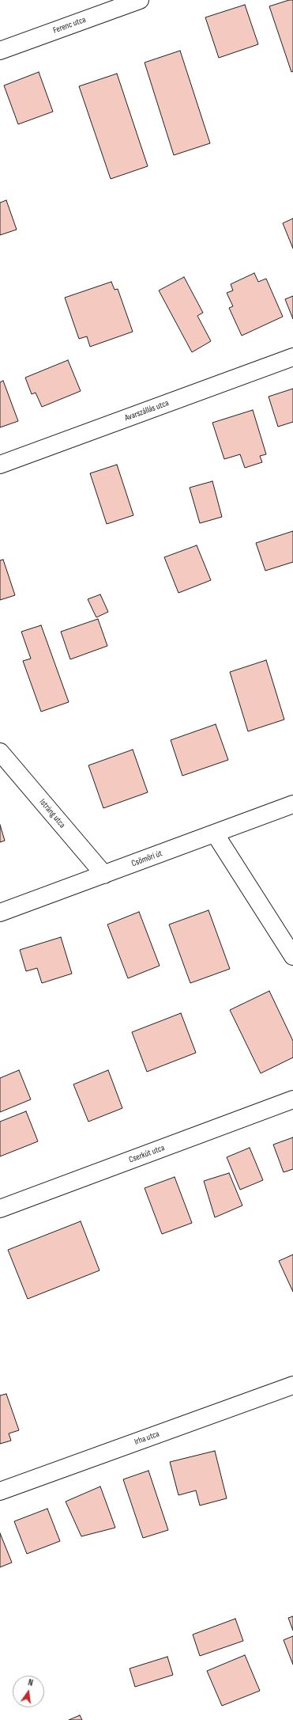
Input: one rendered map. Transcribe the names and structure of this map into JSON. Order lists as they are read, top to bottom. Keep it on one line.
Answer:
{"streets":{"street":["Ferenc utca","Avarszállás utca","Istráng utca","Csömöri út","Cserkút utca","Irha utca"]},"crossings":[["Istráng utca","Csömöri út"]],"north":"top"}
